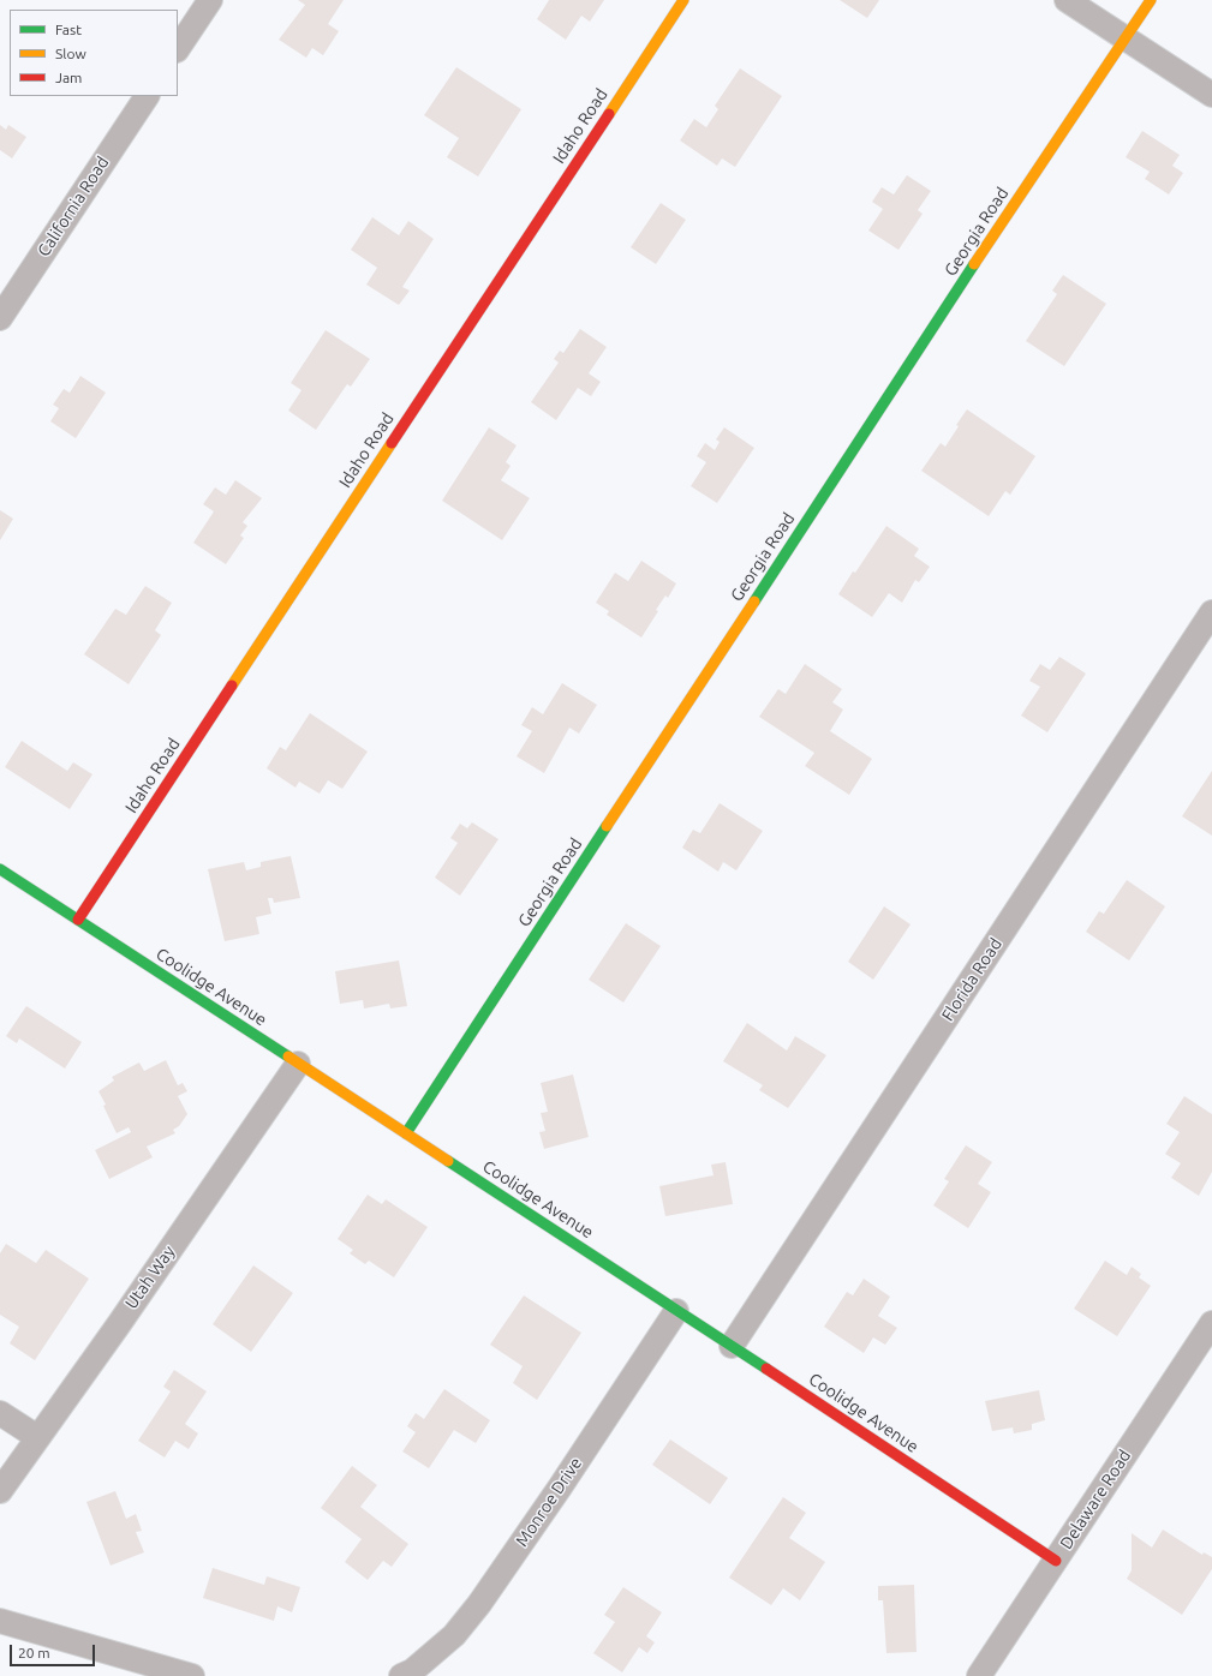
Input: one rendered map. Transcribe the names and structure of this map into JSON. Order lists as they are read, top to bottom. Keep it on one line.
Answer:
{"streets":{"street":["Idaho Road","California Road","Georgia Road","Florida Road","Coolidge Avenue","Utah Way","Delaware Road","Monroe Drive"]},"crossings":[["Idaho Road","Coolidge Avenue"],["Georgia Road","Coolidge Avenue"],["Florida Road","Coolidge Avenue"],["Coolidge Avenue","Utah Way"],["Coolidge Avenue","Delaware Road"],["Coolidge Avenue","Monroe Drive"]],"legend":["Fast","Slow","Jam"],"scale_bar":"20 m"}
